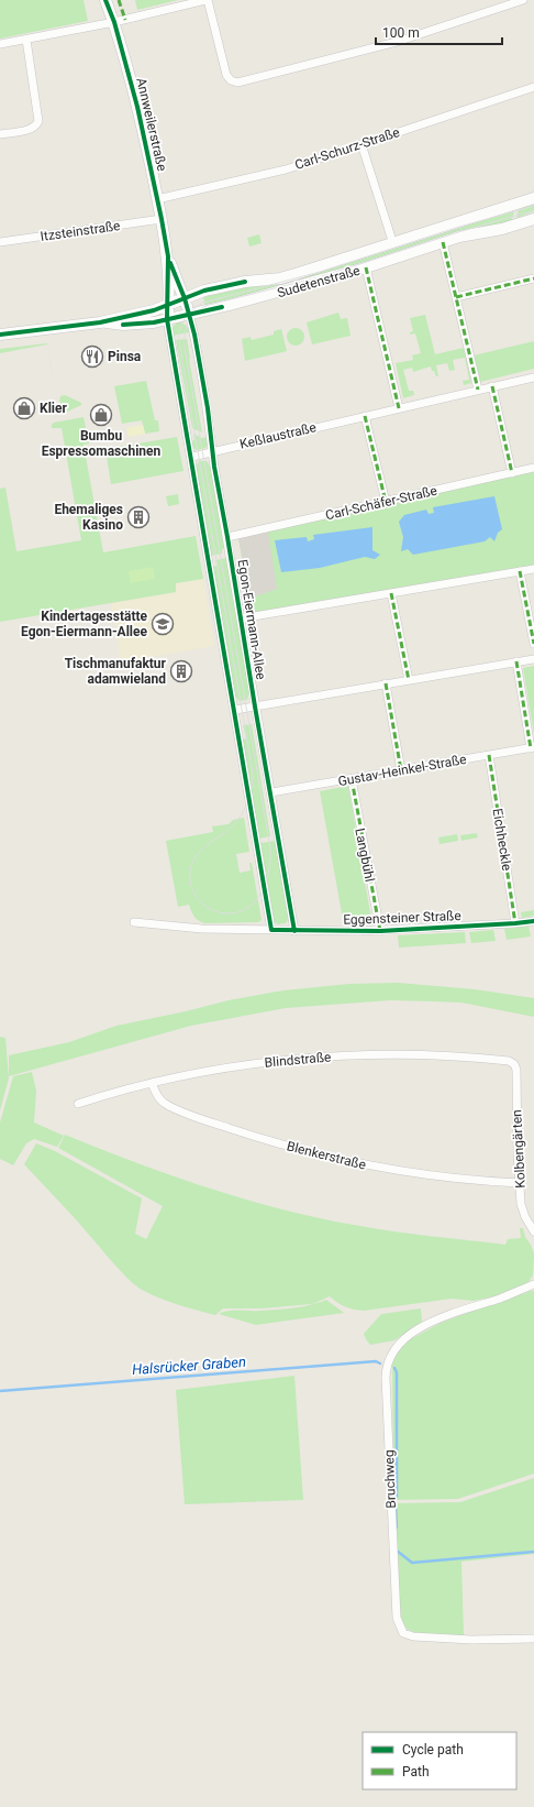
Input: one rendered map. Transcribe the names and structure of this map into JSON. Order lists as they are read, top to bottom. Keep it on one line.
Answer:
{"streets":{"main road":["Annweilerstraße","Sudetenstraße"],"street":["Carl-Schurz-Straße","Itzsteinstraße","Keßlaustraße","Carl-Schäfer-Straße","Egon-Eiermann-Allee","Gustav-Heinkel-Straße","Eichheckle","Langbühl","Eggensteiner Straße","Blindstraße","Kolbengärten","Blenkerstraße","Bruchweg"]},"crossings":[["Annweilerstraße","Carl-Schurz-Straße"],["Annweilerstraße","Itzsteinstraße"],["Annweilerstraße","Sudetenstraße"],["Annweilerstraße","Egon-Eiermann-Allee"],["Sudetenstraße","Egon-Eiermann-Allee"],["Keßlaustraße","Egon-Eiermann-Allee"],["Carl-Schäfer-Straße","Egon-Eiermann-Allee"],["Egon-Eiermann-Allee","Gustav-Heinkel-Straße"],["Egon-Eiermann-Allee","Eggensteiner Straße"],["Gustav-Heinkel-Straße","Eichheckle"],["Gustav-Heinkel-Straße","Langbühl"],["Eichheckle","Eggensteiner Straße"],["Langbühl","Eggensteiner Straße"],["Blindstraße","Kolbengärten"],["Blindstraße","Blenkerstraße"],["Kolbengärten","Blenkerstraße"]],"water":["Halsrücker Graben"],"places":{"restaurant":["Pinsa"],"shop":["Klier","Bumbu Espressomaschinen"],"building":["Ehemaliges Kasino","Tischmanufaktur adamwieland"],"school or university":["Kindertagesstätte Egon-Eiermann-Allee"]},"legend":["Cycle path","Path"],"scale_bar":"100 m"}
